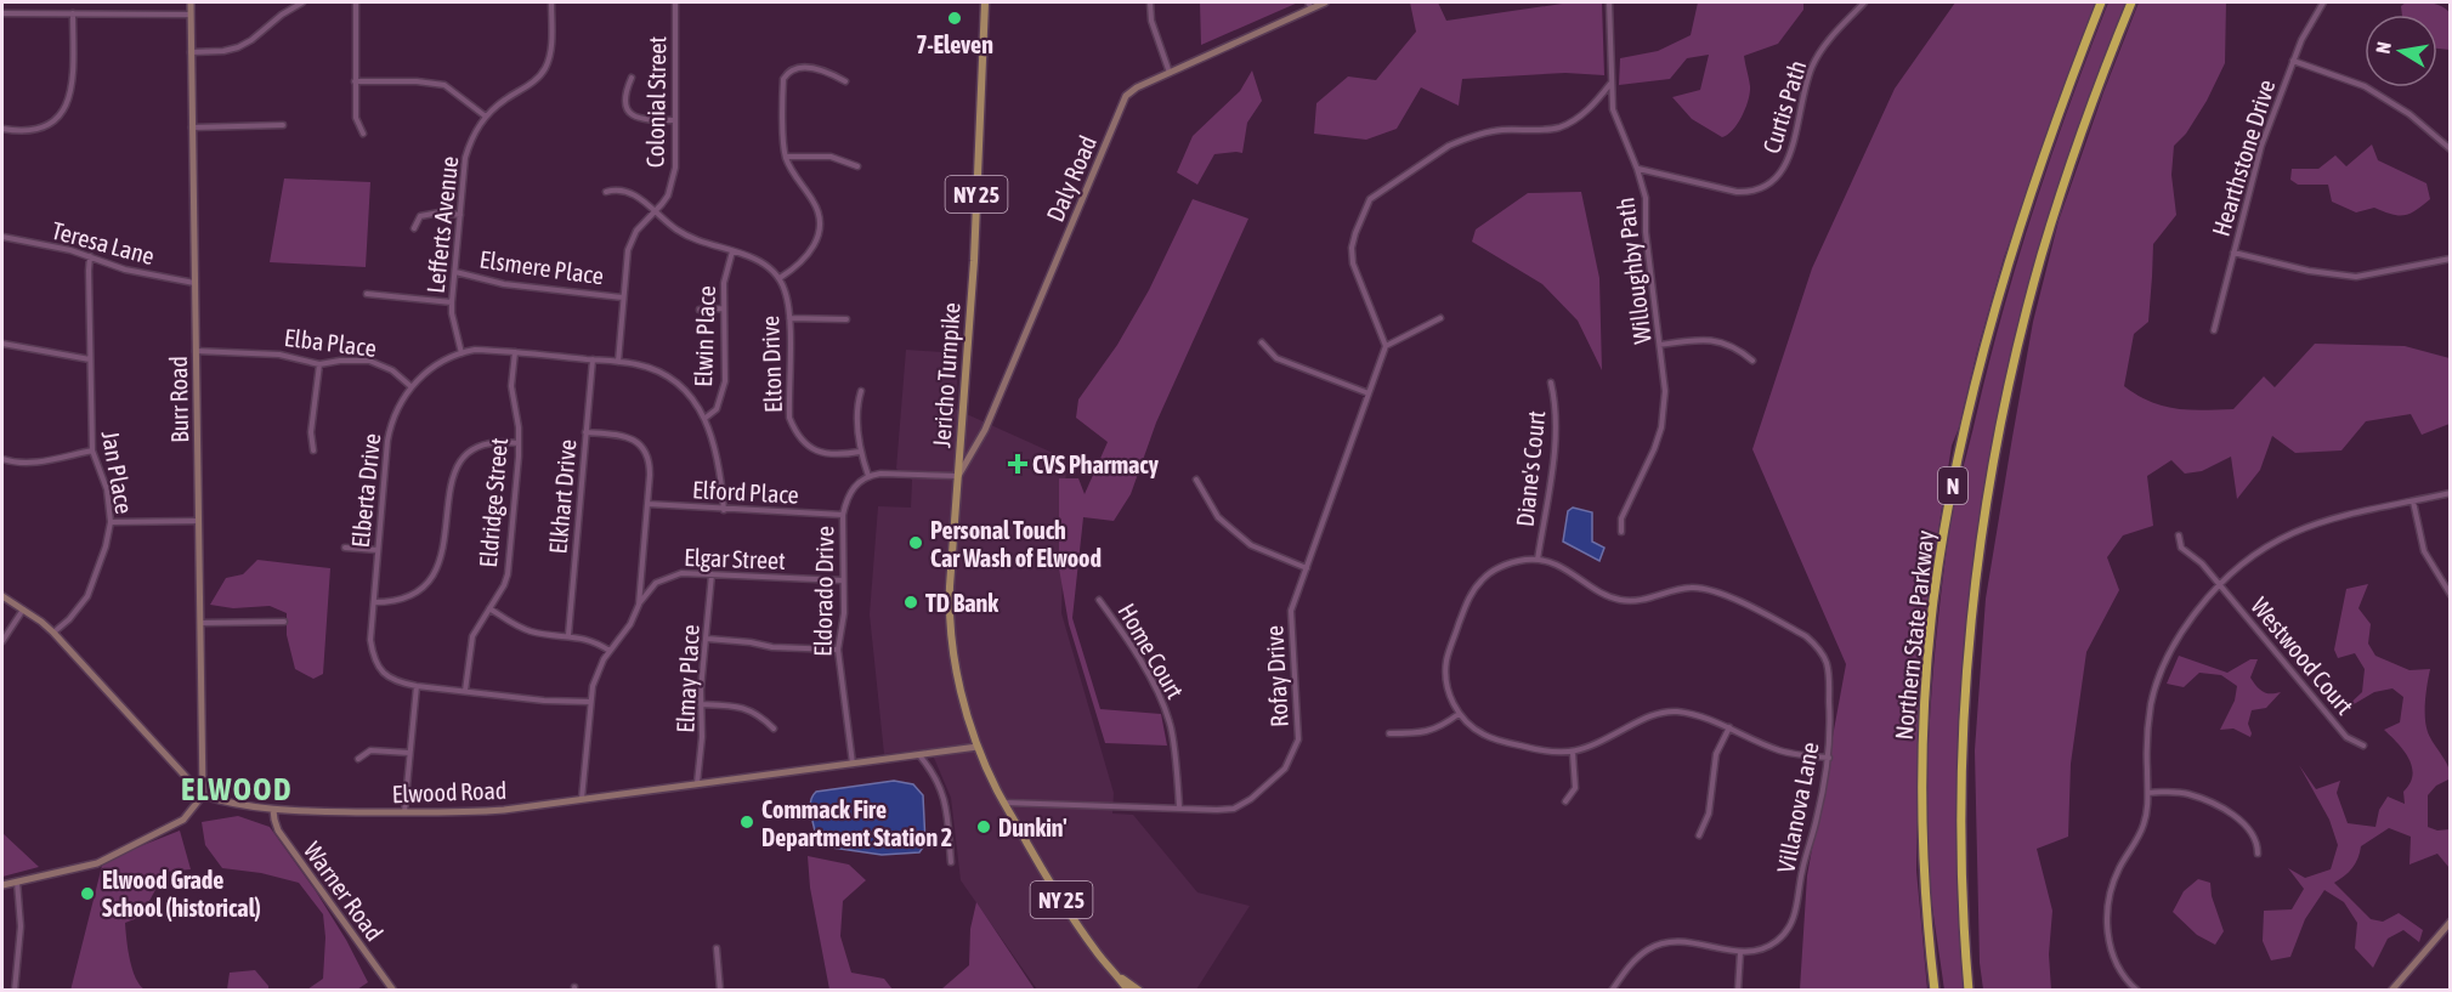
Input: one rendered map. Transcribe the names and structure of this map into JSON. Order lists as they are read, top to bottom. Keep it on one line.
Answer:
{"streets":{"highway":["N","Northern State Parkway"],"main road":["NY 25","Jericho Turnpike"],"street":["Colonial Street","Curtis Path","Hearthstone Drive","Daly Road","Lefferts Avenue","Teresa Lane","Elsmere Place","Willoughby Path","Elwin Place","Elba Place","Elton Drive","Burr Road","Diane's Court","Jan Place","Elberta Drive","Elford Place","Elkhart Drive","Eldridge Street","Elgar Street","Eldorado Drive","Home Court","Westwood Court","Rofay Drive","Elmay Place","Elwood Road","Villanova Lane","Warner Road"]},"crossings":[["Colonial Street","Elsmere Place"],["Colonial Street","Elberta Drive"],["Curtis Path","Willoughby Path"],["Daly Road","Jericho Turnpike"],["NY 25","Jericho Turnpike"],["NY 25","Rofay Drive"],["NY 25","Elwood Road"],["Lefferts Avenue","Elsmere Place"],["Lefferts Avenue","Elberta Drive"],["Teresa Lane","Burr Road"],["Teresa Lane","Jan Place"],["Elwin Place","Elberta Drive"],["Elba Place","Burr Road"],["Elba Place","Elberta Drive"],["Jericho Turnpike","Elwood Road"],["Burr Road","Elwood Road"],["Diane's Court","Villanova Lane"],["Elberta Drive","Elkhart Drive"],["Elberta Drive","Eldridge Street"],["Elford Place","Eldorado Drive"],["Elgar Street","Eldorado Drive"],["Elgar Street","Elmay Place"],["Eldorado Drive","Elwood Road"],["Home Court","Rofay Drive"],["Elmay Place","Elwood Road"],["Elwood Road","Warner Road"]],"districts":["ELWOOD"],"places":{"other":["7-Eleven","Personal Touch Car Wash of Elwood","TD Bank","Commack Fire Department Station 2","Dunkin'","Elwood Grade School (historical)"],"health":["CVS Pharmacy"]},"north":"left"}
